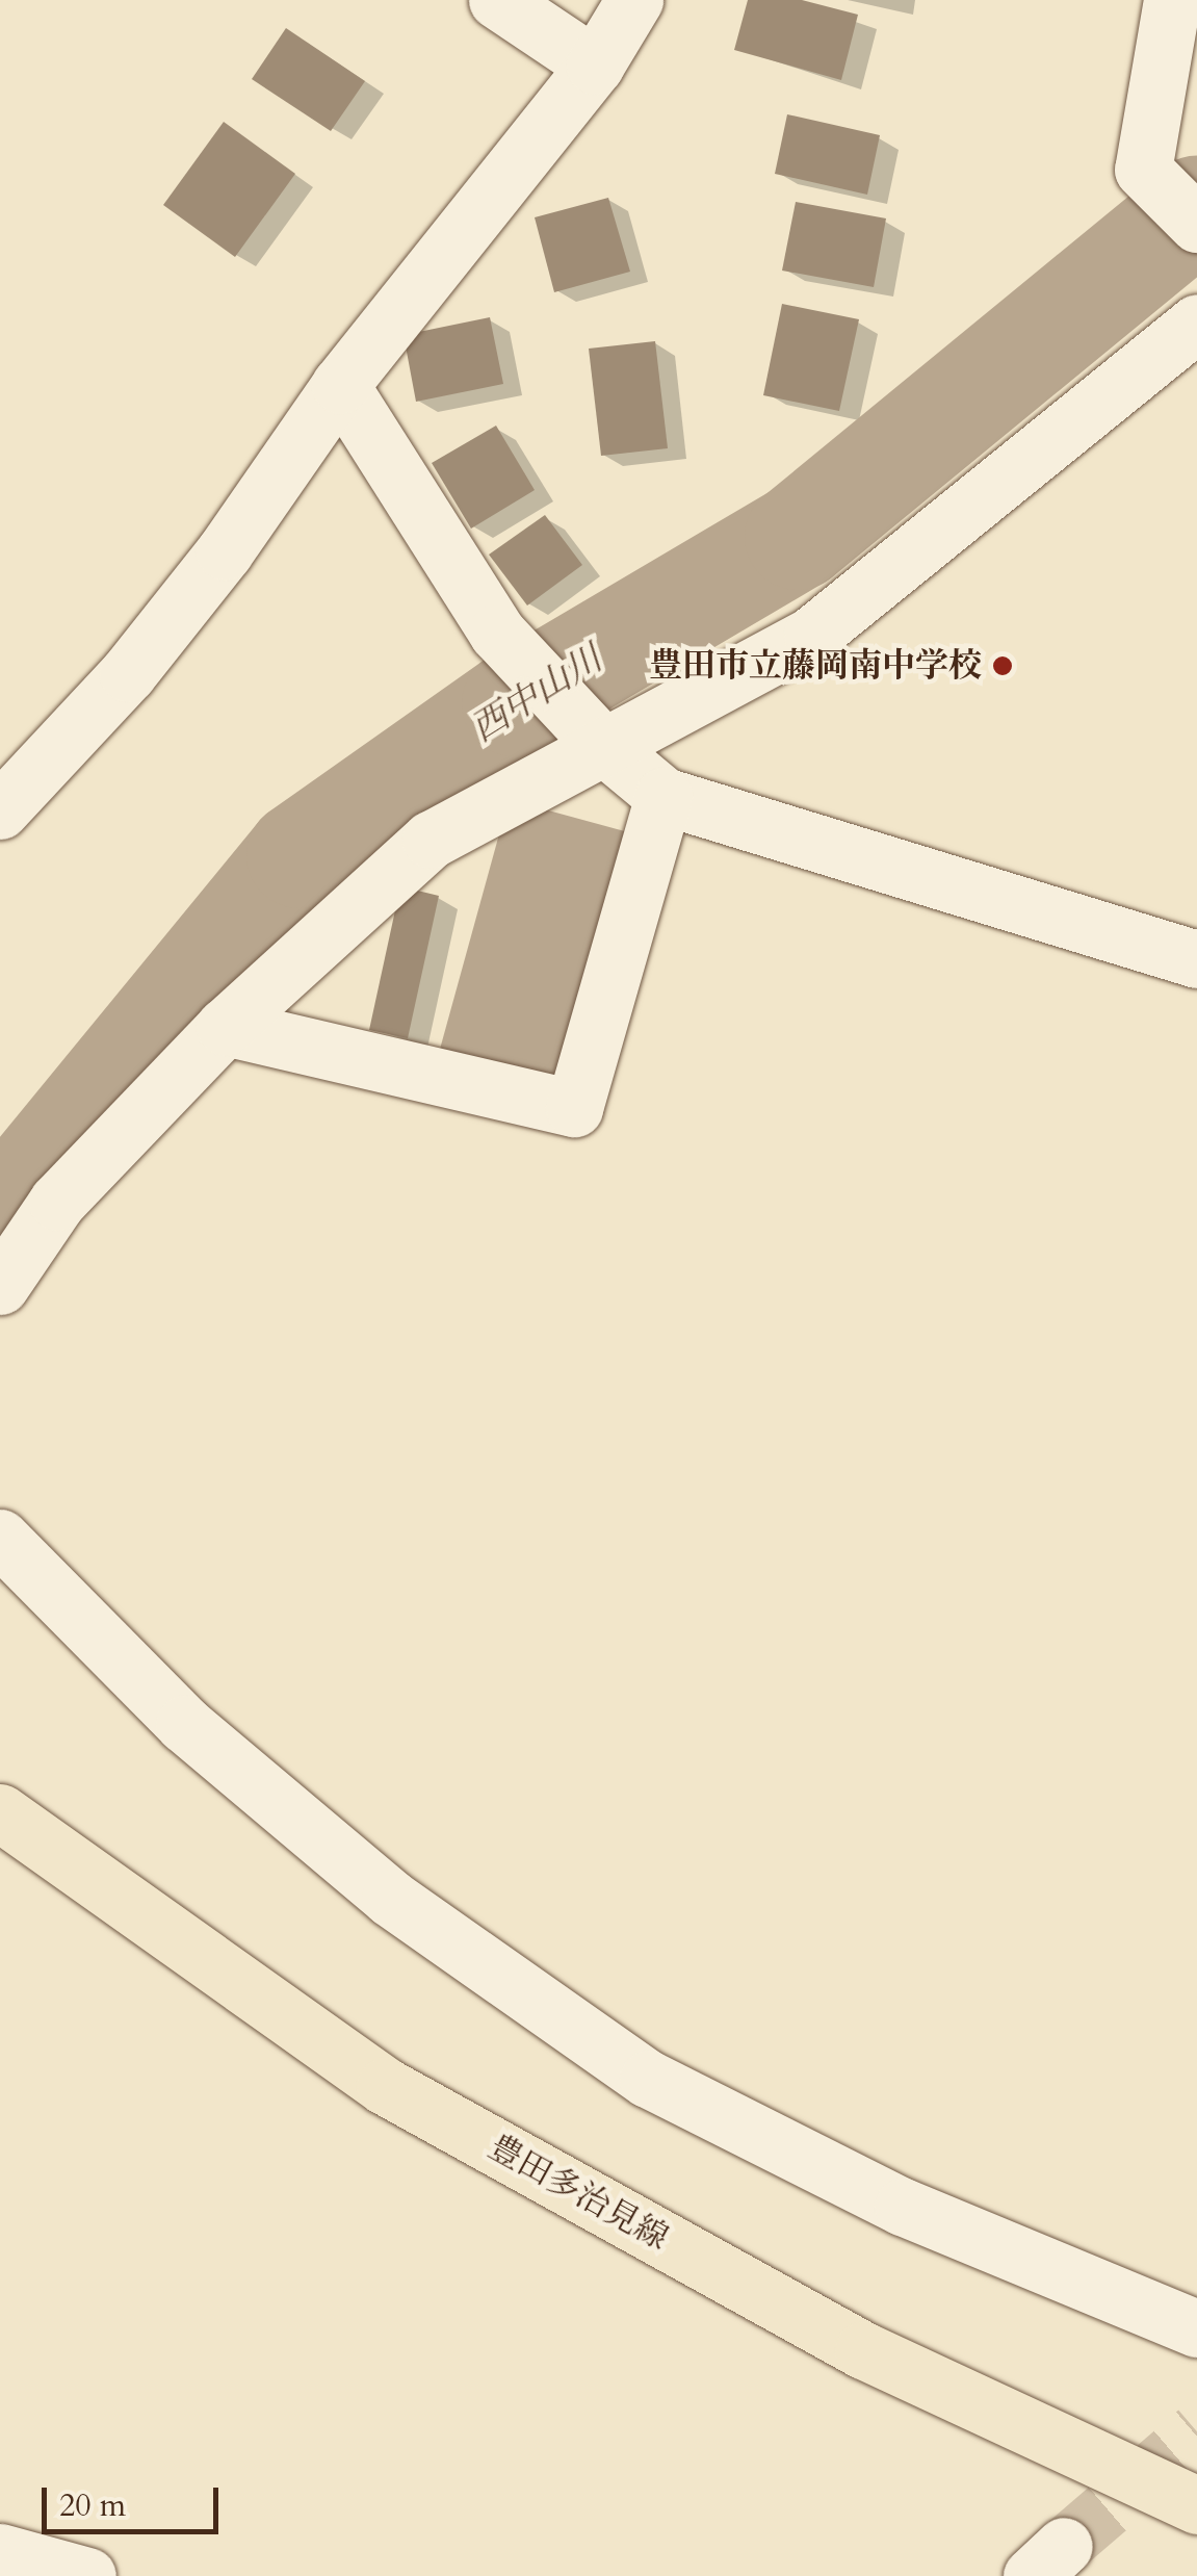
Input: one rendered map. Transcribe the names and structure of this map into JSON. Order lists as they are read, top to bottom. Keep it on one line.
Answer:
{"streets":{"main road":["豊田多治見線"]},"water":["西中山川"],"places":["豊田市立藤岡南中学校"],"scale_bar":"20 m"}
